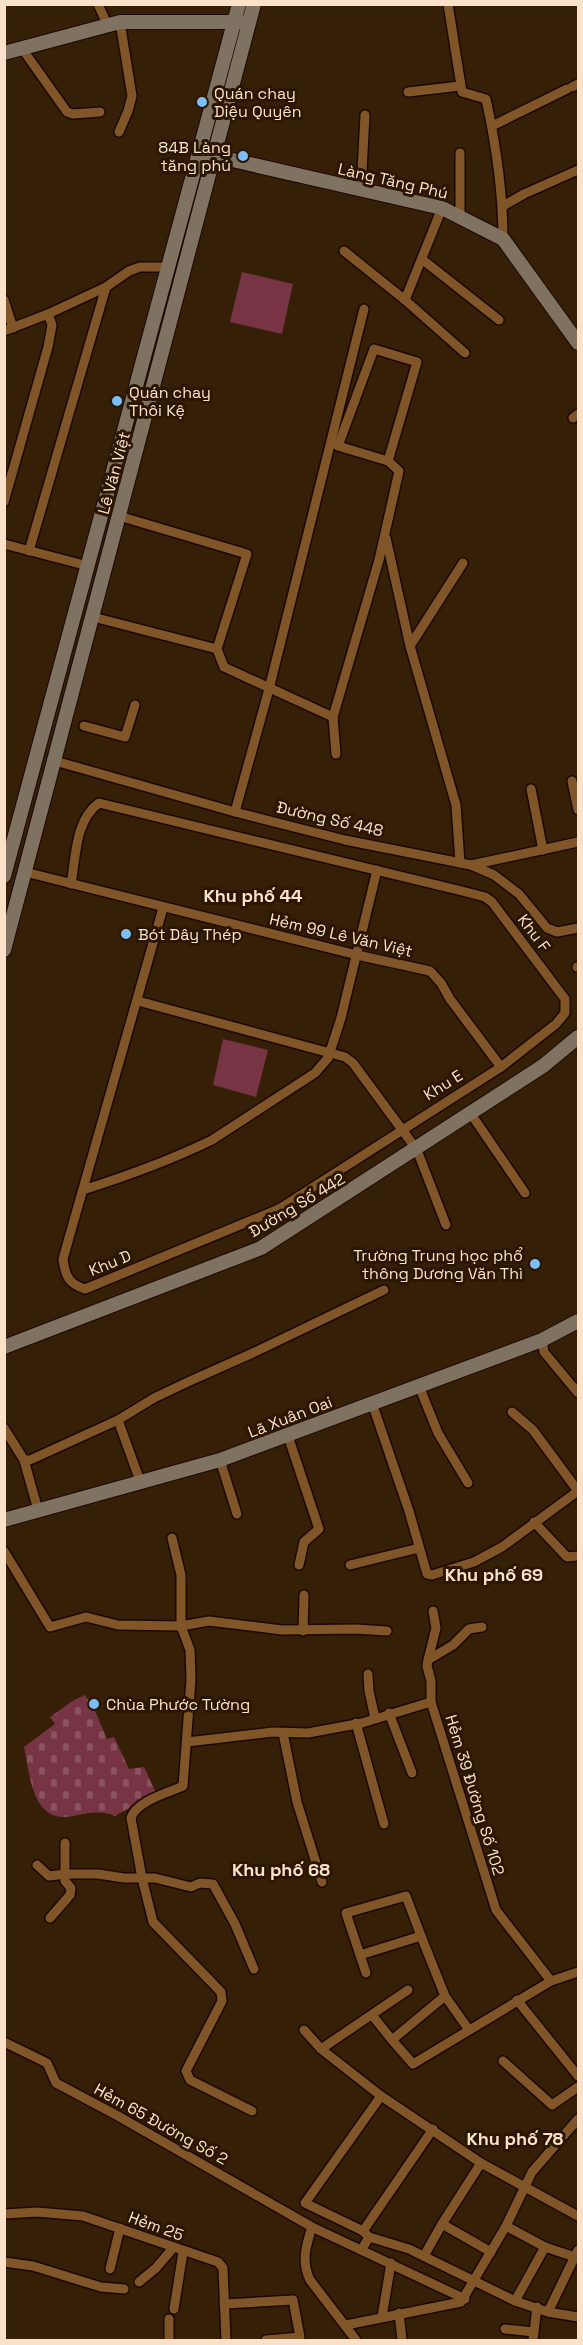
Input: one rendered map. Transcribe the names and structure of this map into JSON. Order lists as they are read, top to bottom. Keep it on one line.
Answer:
{"streets":{"main road":["Làng Tăng Phú","Lê Văn Việt","Đường Số 442","Lã Xuân Oai"],"street":["Đường Số 448","Khu F","Hẻm 99 Lê Văn Việt","Khu E","Khu D","Hẻm 39 Đường Số 102","Hẻm 65 Đường Số 2","Hẻm 25"]},"crossings":[["Làng Tăng Phú","Lê Văn Việt"],["Lê Văn Việt","Đường Số 448"],["Lê Văn Việt","Hẻm 99 Lê Văn Việt"],["Khu F","Hẻm 99 Lê Văn Việt"],["Khu F","Khu E"],["Hẻm 99 Lê Văn Việt","Khu E"],["Khu E","Khu D"]],"districts":["Khu phố 44","Khu phố 69","Khu phố 68","Khu phố 78"],"places":["Quán chay Diệu Quyên","84B Làng tăng phú","Quán chay Thôi Kệ","Bót Dây Thép","Trường Trung học phổ thông Dương Văn Thì","Chùa Phước Tường"]}
